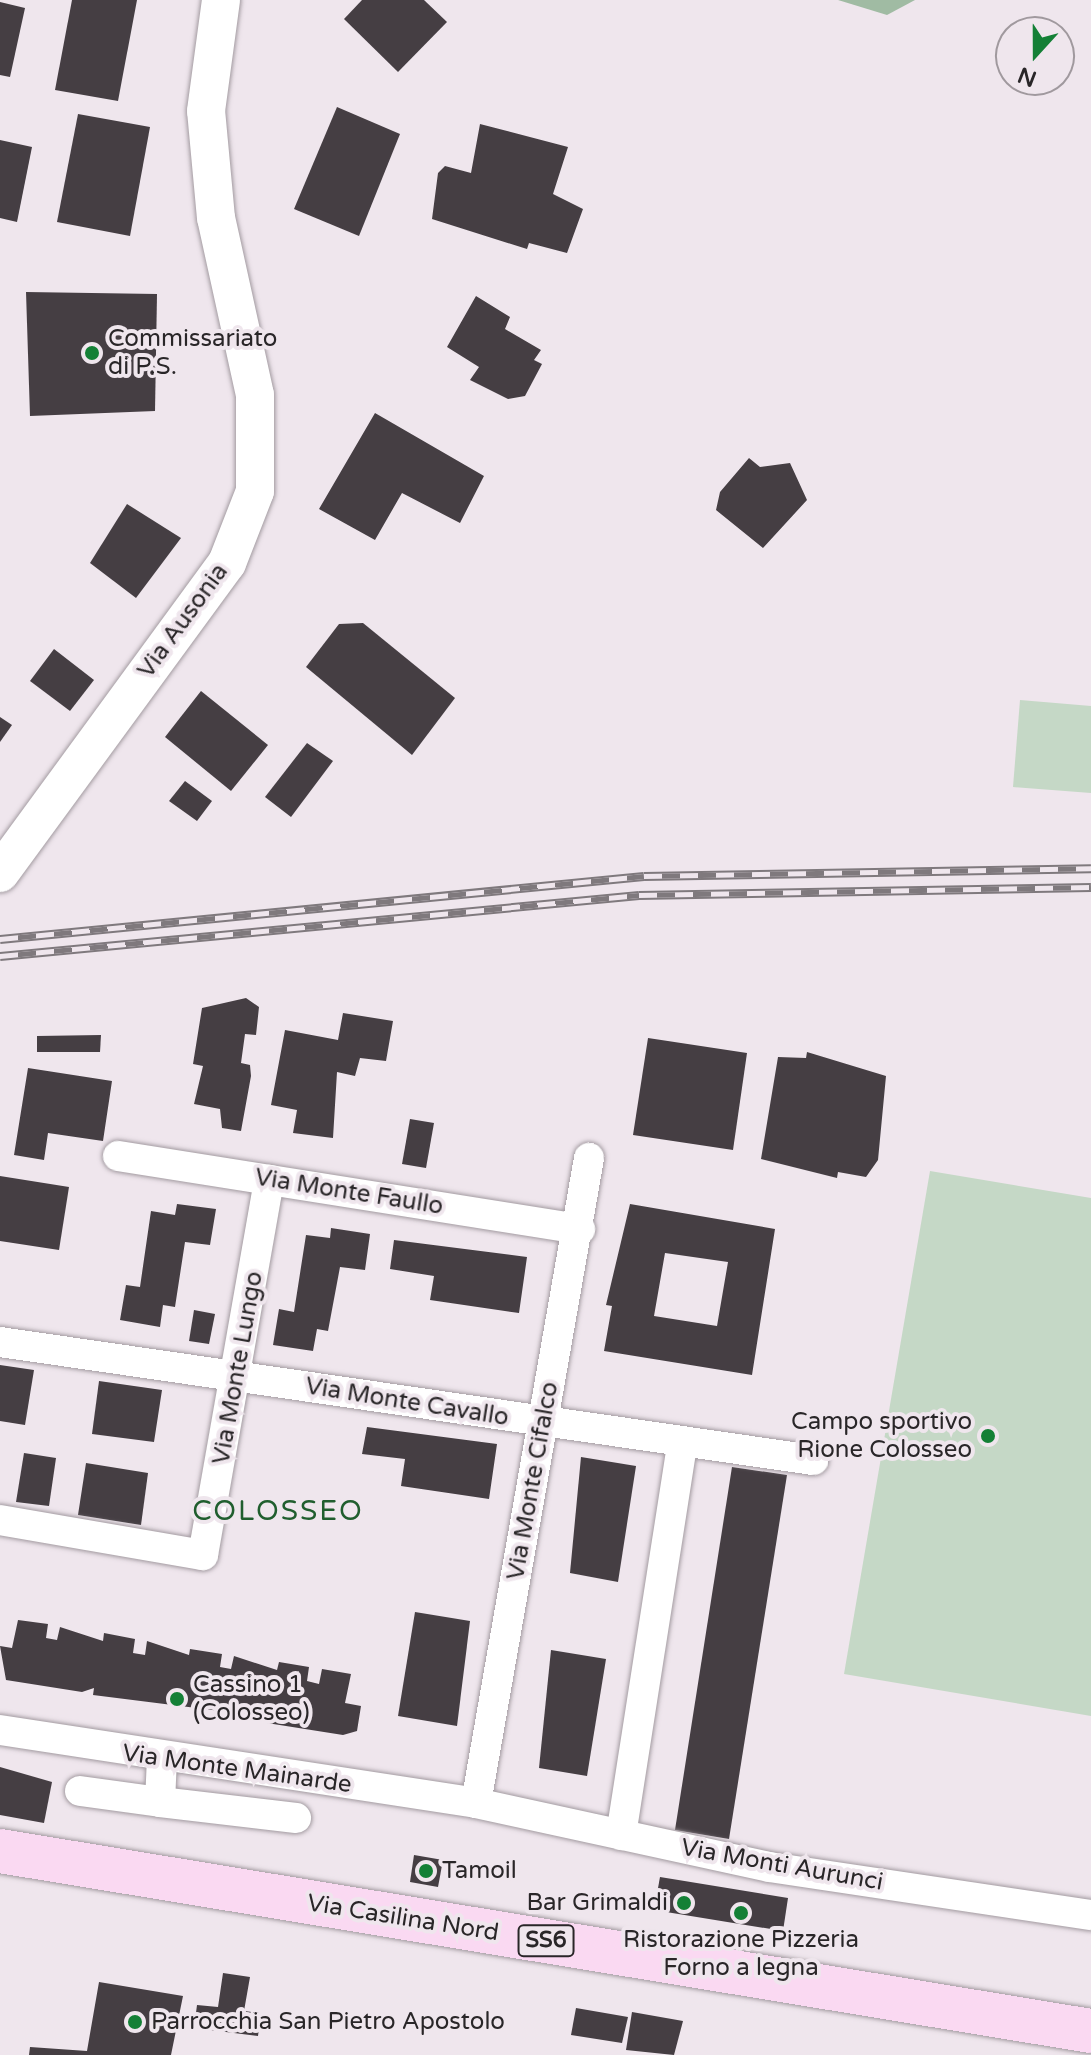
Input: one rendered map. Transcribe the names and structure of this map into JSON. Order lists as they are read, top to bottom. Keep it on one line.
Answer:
{"streets":{"main road":["Via Casilina Nord","SS6"],"street":["Via Ausonia","Via Monte Faullo","Via Monte Lungo","Via Monte Cavallo","Via Monte Cifalco","Via Monte Mainarde","Via Monti Aurunci"]},"crossings":[["Via Monte Faullo","Via Monte Lungo"],["Via Monte Faullo","Via Monte Cifalco"],["Via Monte Lungo","Via Monte Cavallo"],["Via Monte Cavallo","Via Monte Cifalco"],["Via Monte Cifalco","Via Monte Mainarde"],["Via Monte Cifalco","Via Monti Aurunci"],["Via Monte Mainarde","Via Monti Aurunci"]],"districts":["COLOSSEO"],"places":["Commissariato di P.S.","Campo sportivo Rione Colosseo","Cassino 1 (Colosseo)","Tamoil","Bar Grimaldi","Ristorazione Pizzeria Forno a legna","Parrocchia San Pietro Apostolo"],"north":"bottom"}
